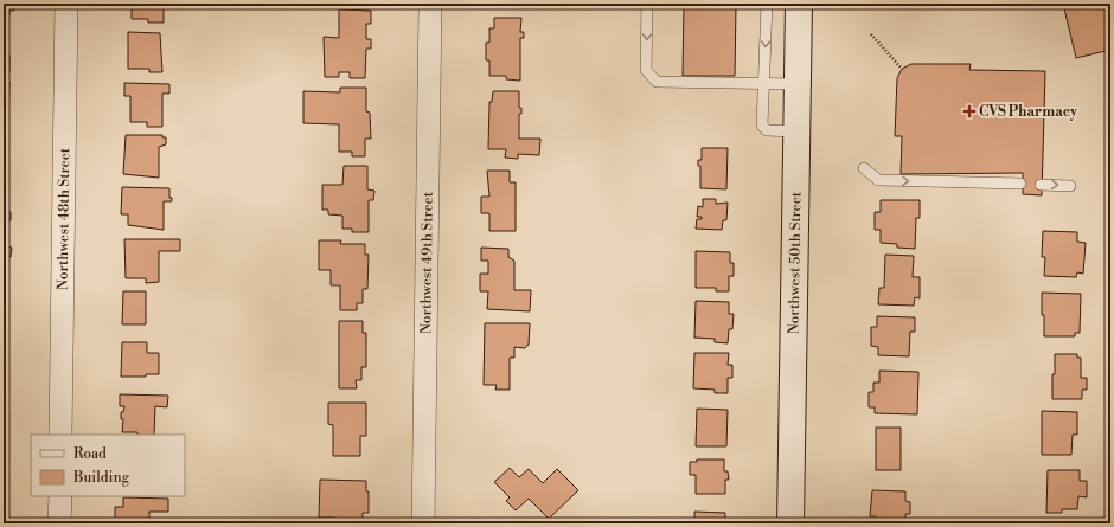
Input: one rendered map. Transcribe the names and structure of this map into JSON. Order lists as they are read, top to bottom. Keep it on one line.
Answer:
{"streets":{"main road":["Northwest 50th Street"],"street":["Northwest 48th Street","Northwest 49th Street"]},"places":{"health":["CVS Pharmacy"]},"legend":["Road","Building"]}
